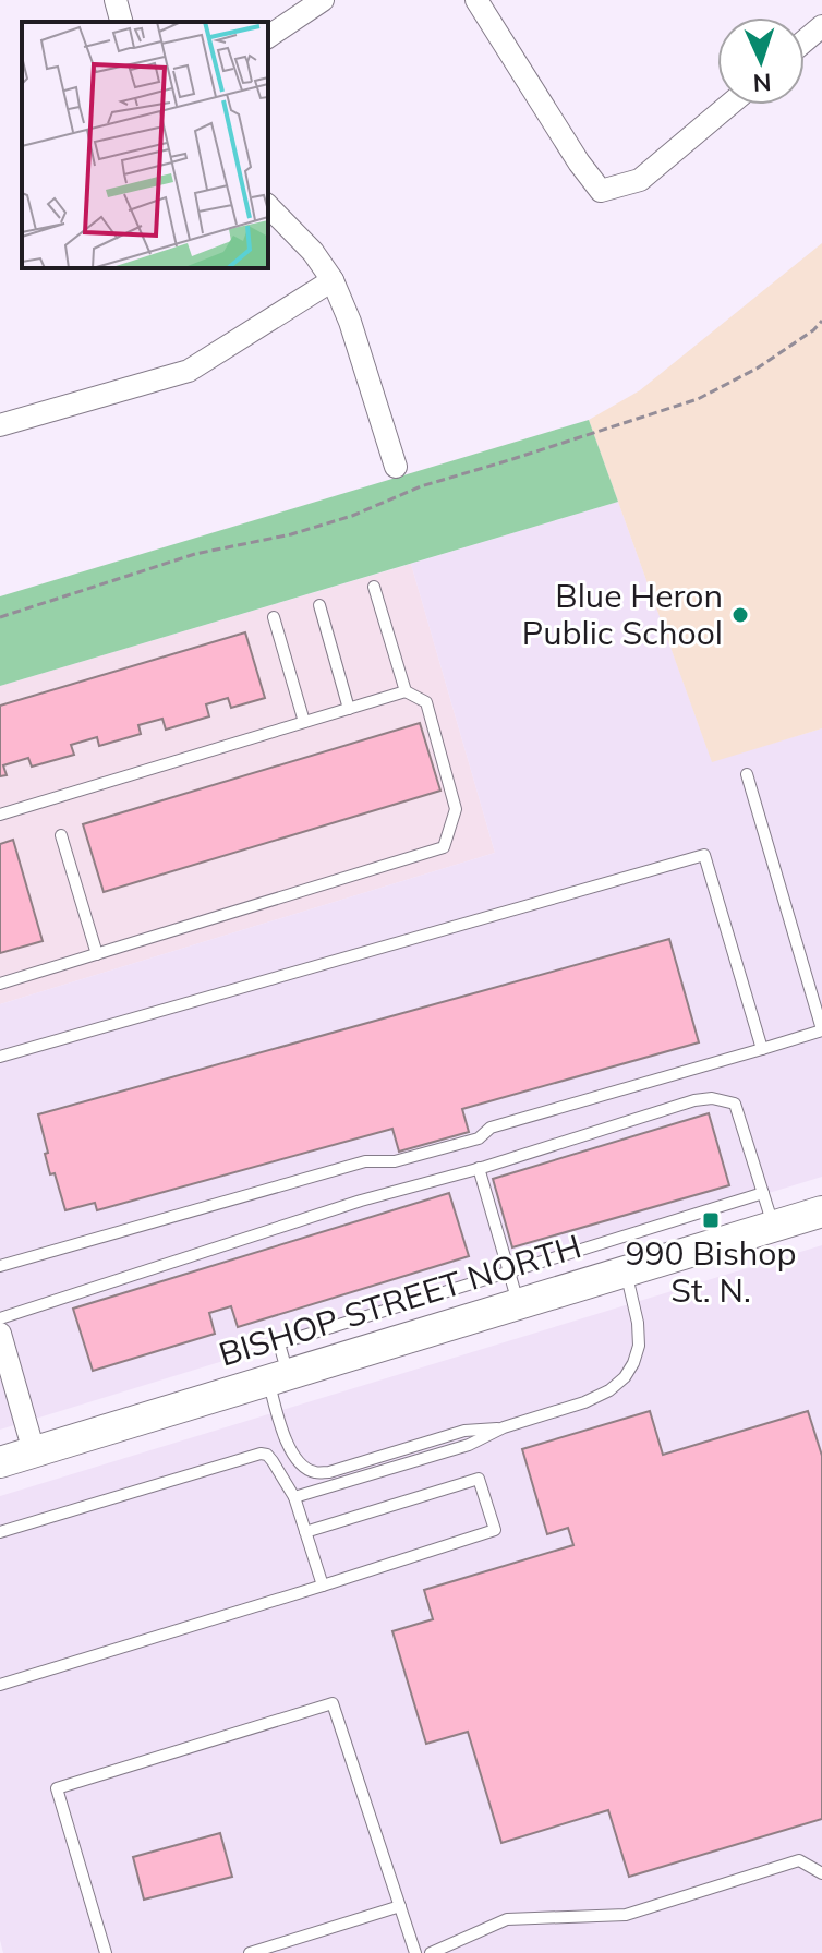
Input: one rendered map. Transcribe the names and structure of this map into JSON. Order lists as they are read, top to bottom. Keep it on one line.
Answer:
{"streets":{"main road":["BISHOP STREET NORTH"]},"places":{"other":["Blue Heron Public School"],"transit":["990 Bishop St. N."]},"north":"bottom"}
